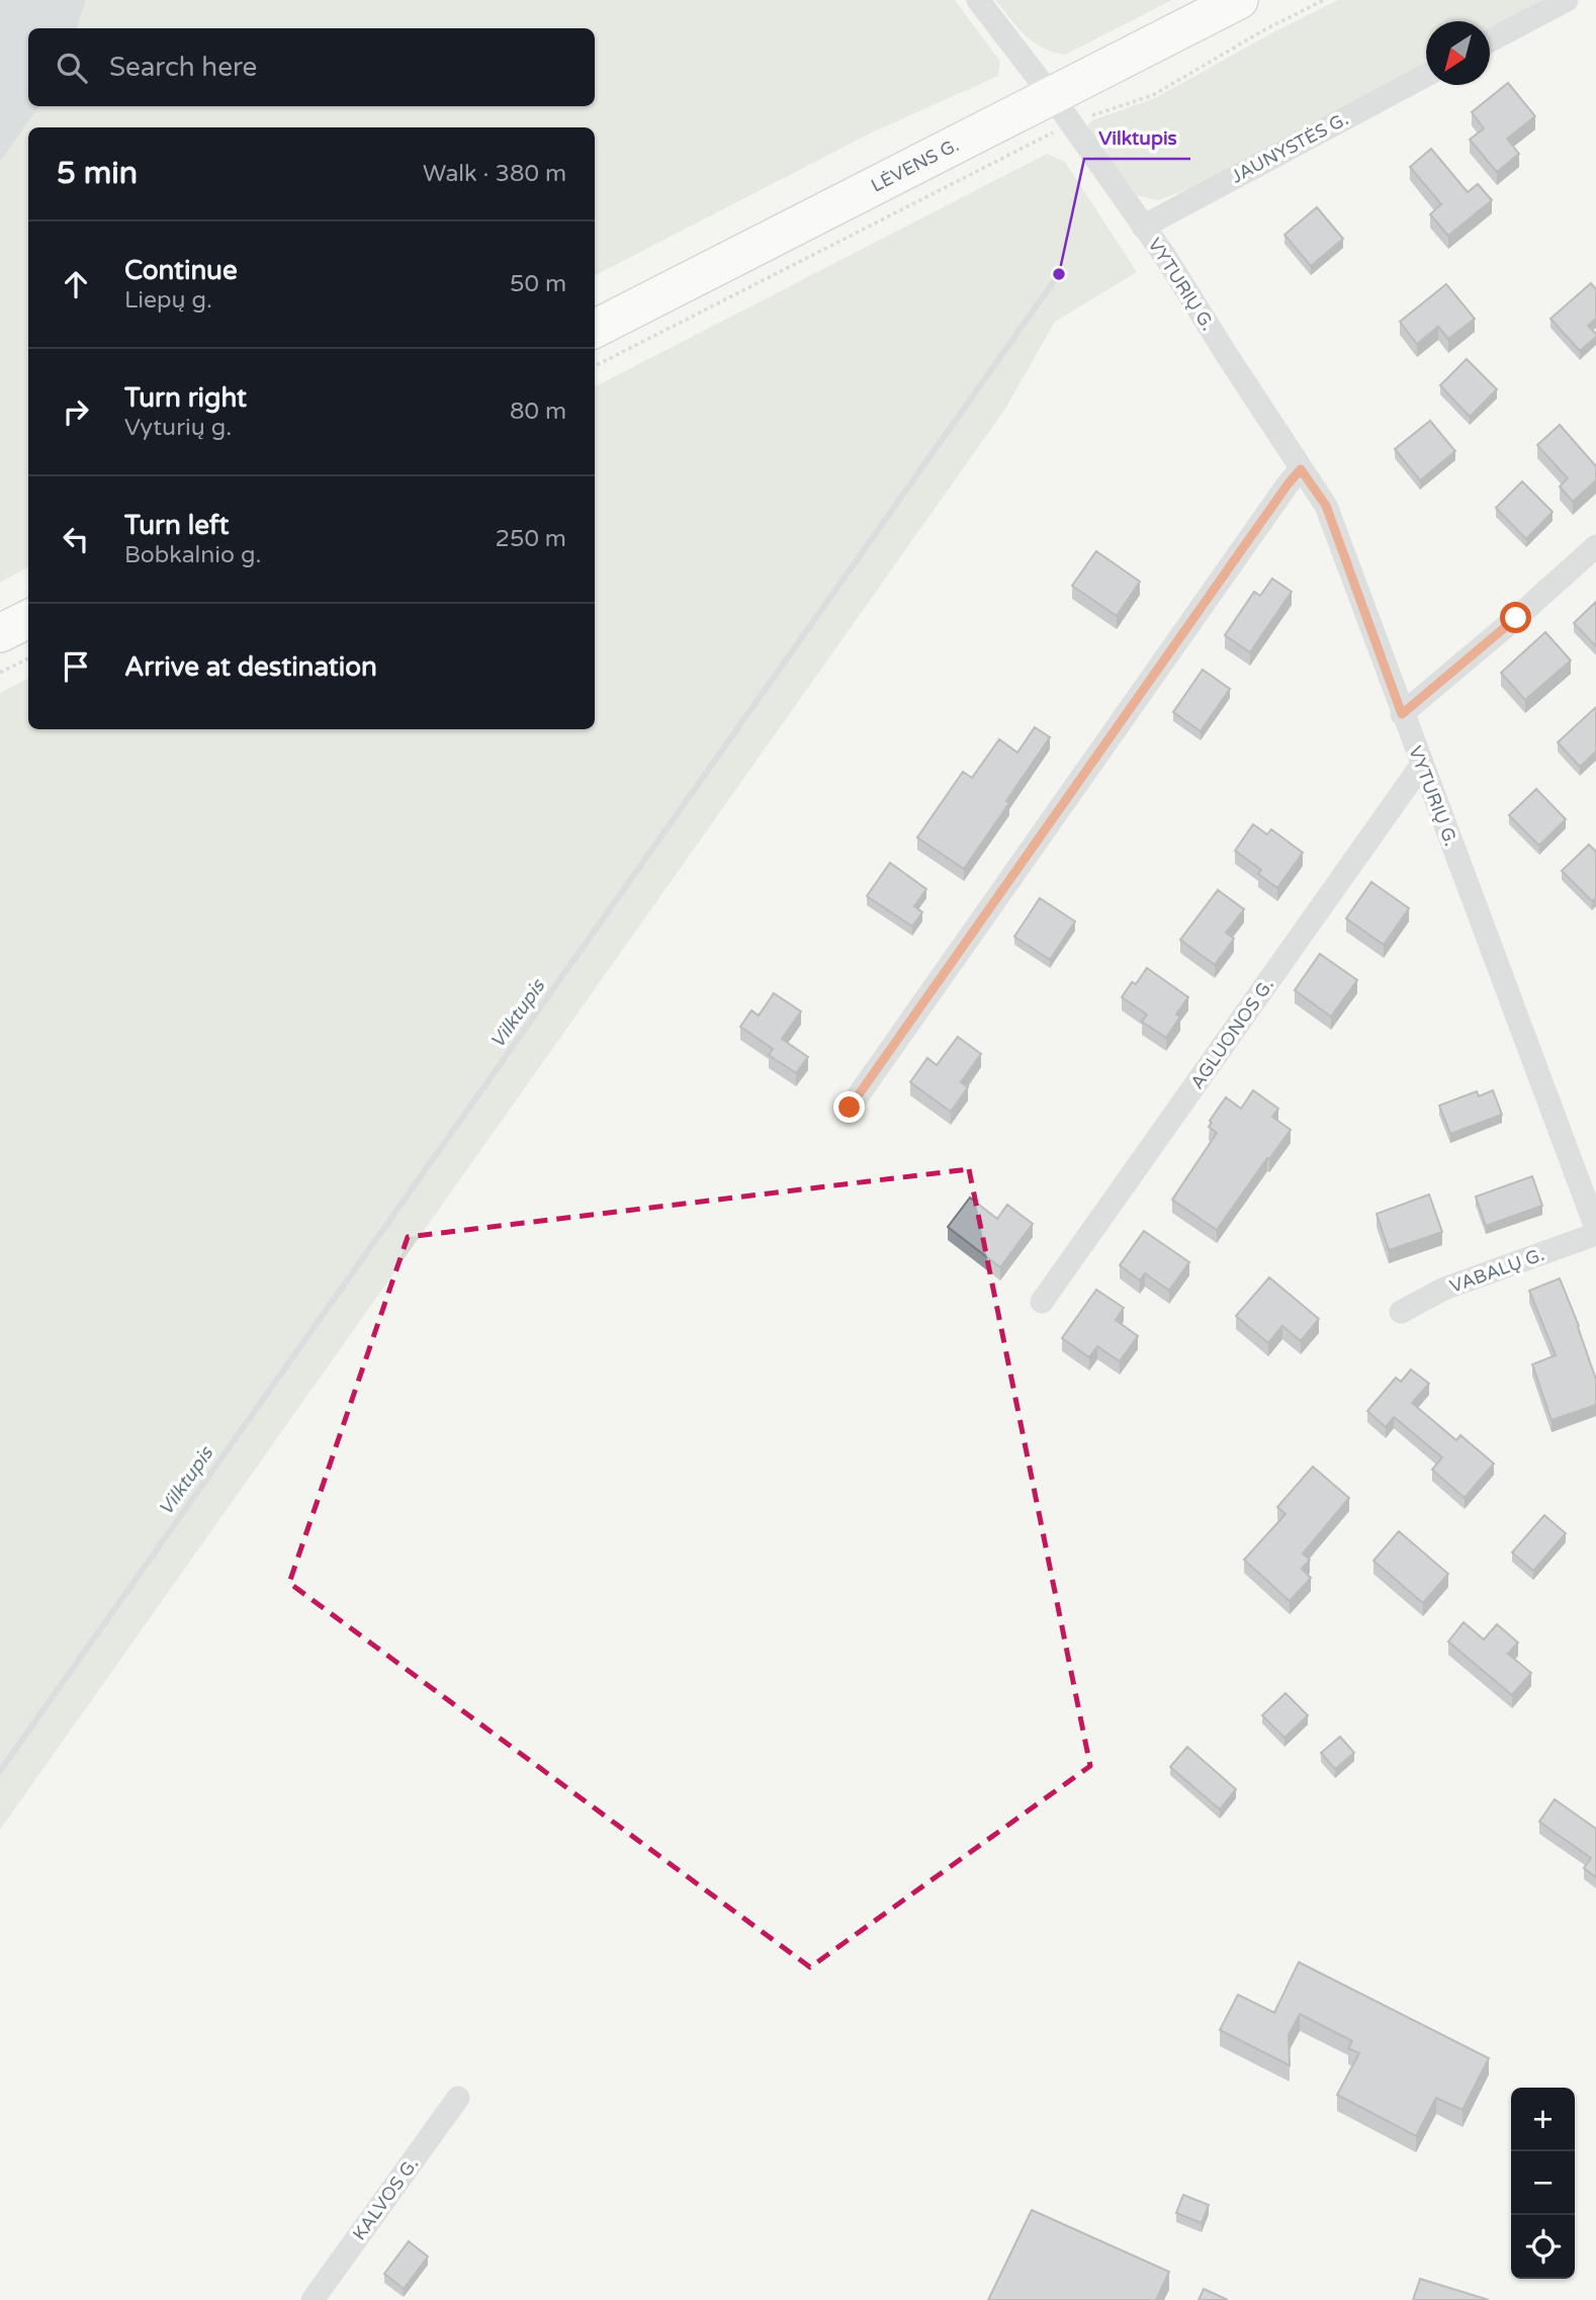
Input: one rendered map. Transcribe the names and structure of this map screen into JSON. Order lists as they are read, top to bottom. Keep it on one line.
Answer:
{"streets":{"main road":["LĖVENS G."],"street":["JAUNYSTĖS G.","VYTURIŲ G.","AGLUONOS G.","VABALŲ G.","KALVOS G."]},"crossings":[["JAUNYSTĖS G.","VYTURIŲ G."],["LĖVENS G.","VYTURIŲ G."],["VYTURIŲ G.","AGLUONOS G."]],"water":["Vilktupis"],"places":["Vilktupis"],"north":"bottom left","page":{"search":"Search here","heading":["5 min","Walk · 380 m"],"list":[["Continue","Liepų g.","50 m"],["Turn right","Vyturių g.","80 m"],["Turn left","Bobkalnio g.","250 m"],"Arrive at destination"],"map_buttons":["+","−"]}}
